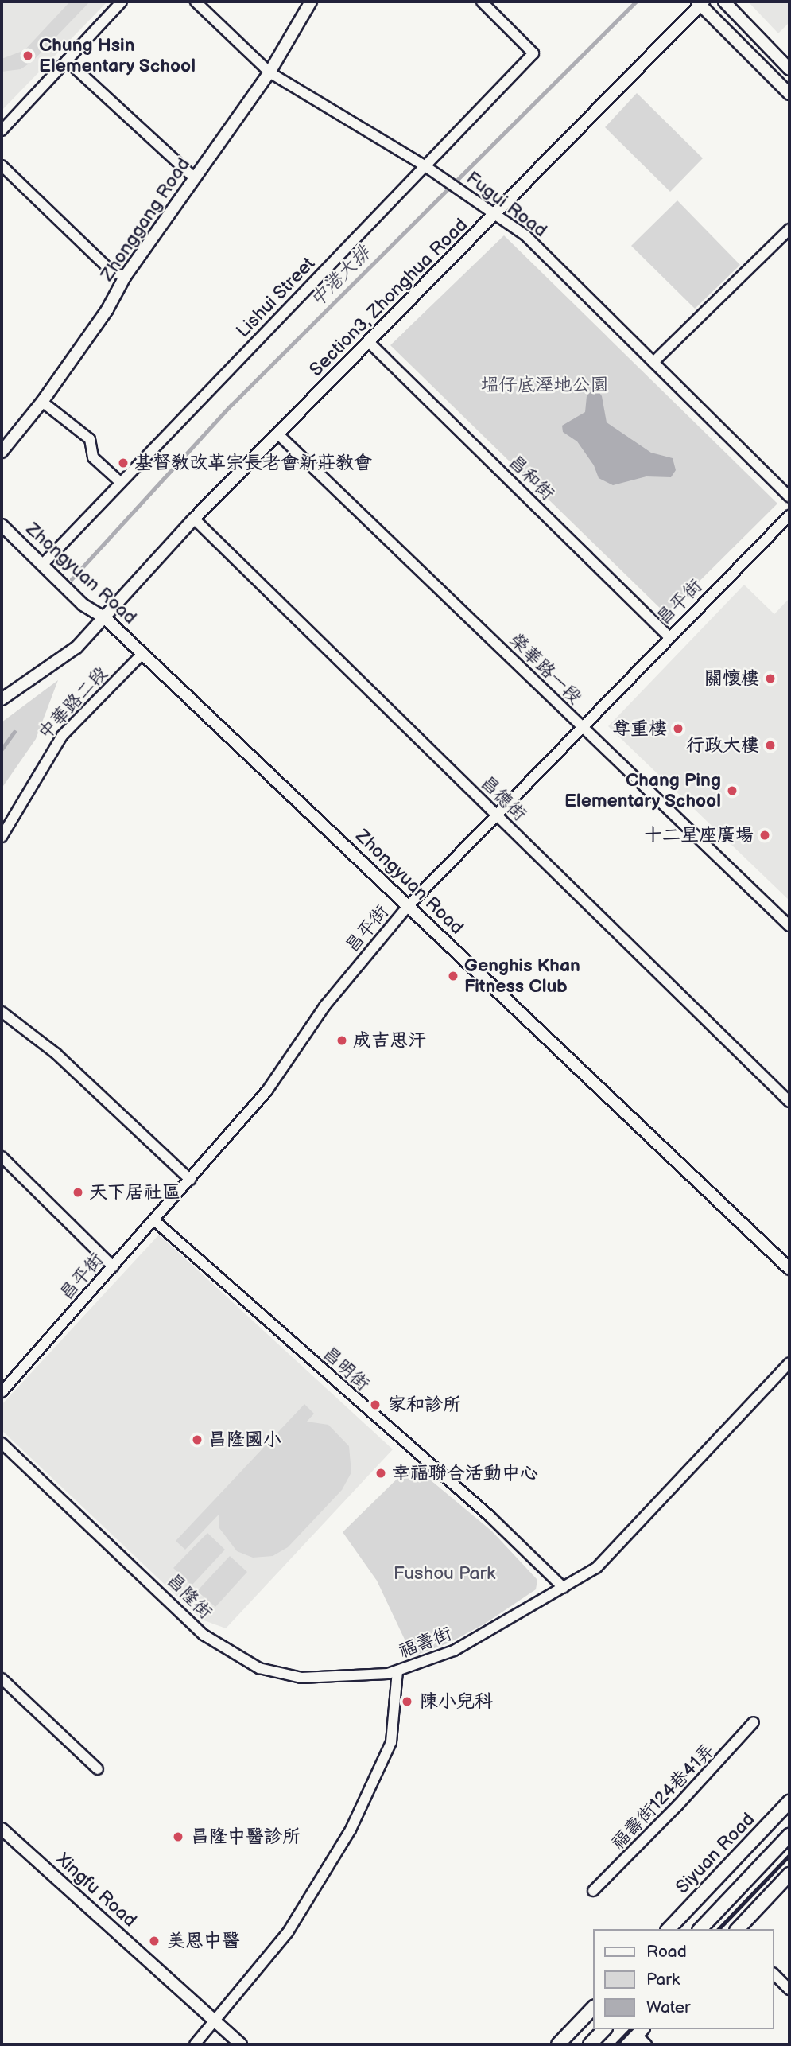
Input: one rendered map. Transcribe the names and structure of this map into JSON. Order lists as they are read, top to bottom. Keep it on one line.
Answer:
{"streets":{"main road":["Siyuan Road"],"street":["Fugui Road","Zhonggang Road","Lishui Street","Section3, Zhonghua Road","昌和街","Zhongyuan Road","昌平街","榮華路一段","中華路二段","昌德街","昌明街","昌隆街","福壽街","福壽街124巷41弄","Xingfu Road"]},"crossings":[["Fugui Road","Zhonggang Road"],["Fugui Road","Lishui Street"],["Fugui Road","Section3, Zhonghua Road"],["Lishui Street","Zhongyuan Road"],["Section3, Zhonghua Road","昌和街"],["Section3, Zhonghua Road","Zhongyuan Road"],["Section3, Zhonghua Road","榮華路一段"],["Section3, Zhonghua Road","昌德街"],["昌和街","昌平街"],["Zhongyuan Road","昌平街"],["Zhongyuan Road","中華路二段"],["昌平街","榮華路一段"],["昌平街","昌德街"],["昌平街","昌明街"],["昌明街","福壽街"],["昌隆街","福壽街"],["福壽街","Xingfu Road"]],"water":["中港大排"],"parks":["塭仔底溼地公園","Fushou Park"],"places":["Chung Hsin Elementary School","基督教改革宗長老會新莊教會","關懷樓","尊重樓","行政大樓","Chang Ping Elementary School","十二星座廣場","Genghis Khan Fitness Club","成吉思汗","天下居社區","家和診所","昌隆國小","幸福聯合活動中心","陳小兒科","昌隆中醫診所","美恩中醫"],"legend":["Road","Park","Water"]}
